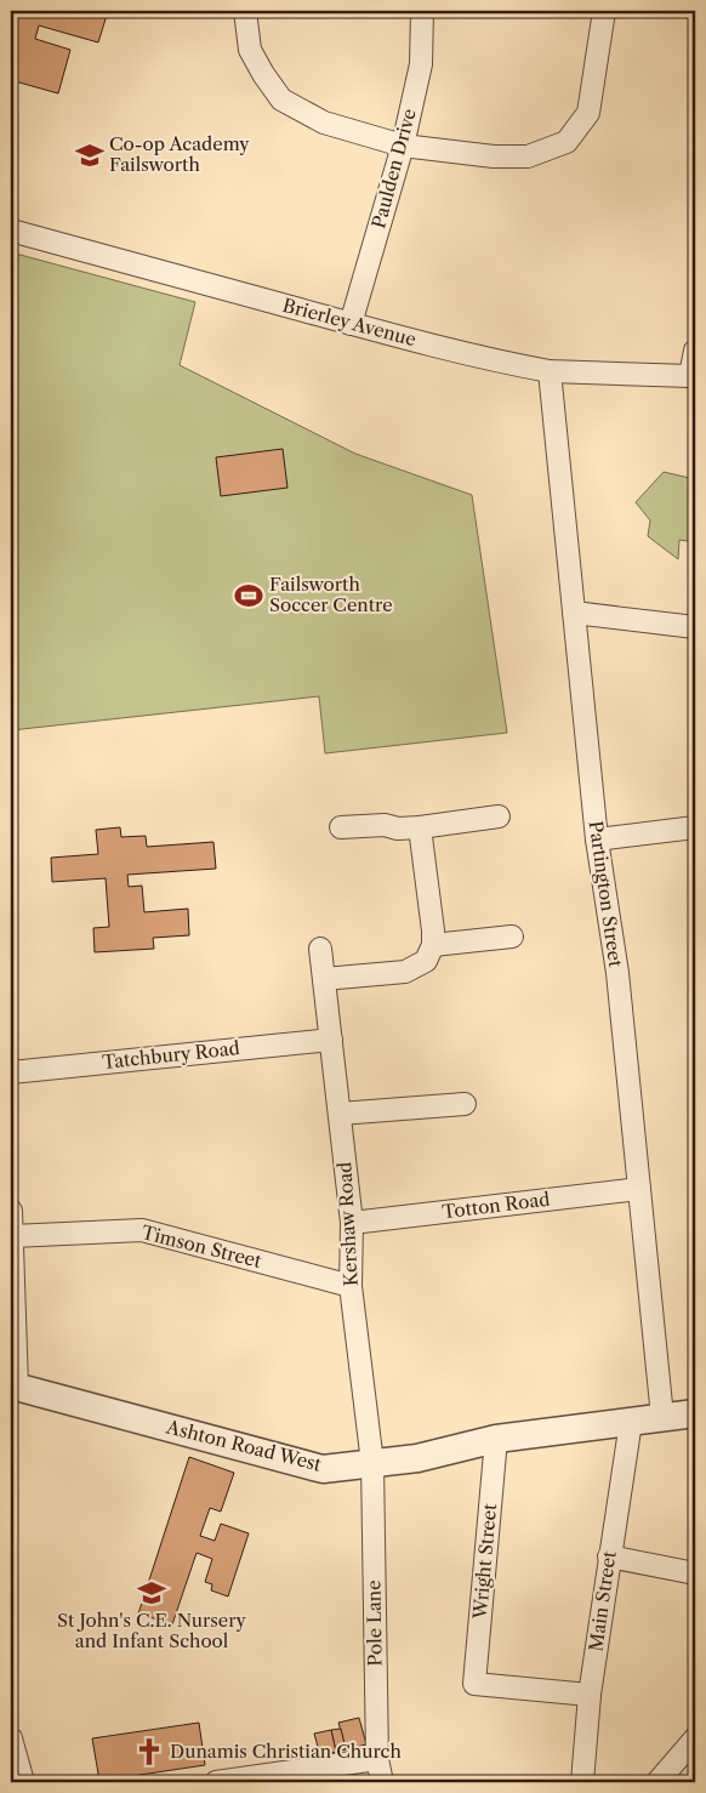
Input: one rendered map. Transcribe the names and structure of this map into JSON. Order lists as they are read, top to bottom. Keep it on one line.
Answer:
{"streets":{"street":["Paulden Drive","Brierley Avenue","Partington Street","Tatchbury Road","Totton Road","Kershaw Road","Timson Street","Ashton Road West","Wright Street","Main Street","Pole Lane"]},"crossings":[["Paulden Drive","Brierley Avenue"],["Brierley Avenue","Partington Street"],["Partington Street","Totton Road"],["Partington Street","Ashton Road West"],["Tatchbury Road","Kershaw Road"],["Totton Road","Kershaw Road"],["Kershaw Road","Timson Street"],["Kershaw Road","Ashton Road West"],["Kershaw Road","Pole Lane"],["Ashton Road West","Wright Street"],["Ashton Road West","Main Street"],["Ashton Road West","Pole Lane"],["Wright Street","Main Street"]],"places":{"school or university":["Co-op Academy Failsworth","St John's C.E. Nursery and Infant School"],"sports":["Failsworth Soccer Centre"],"church":["Dunamis Christian Church"]}}
